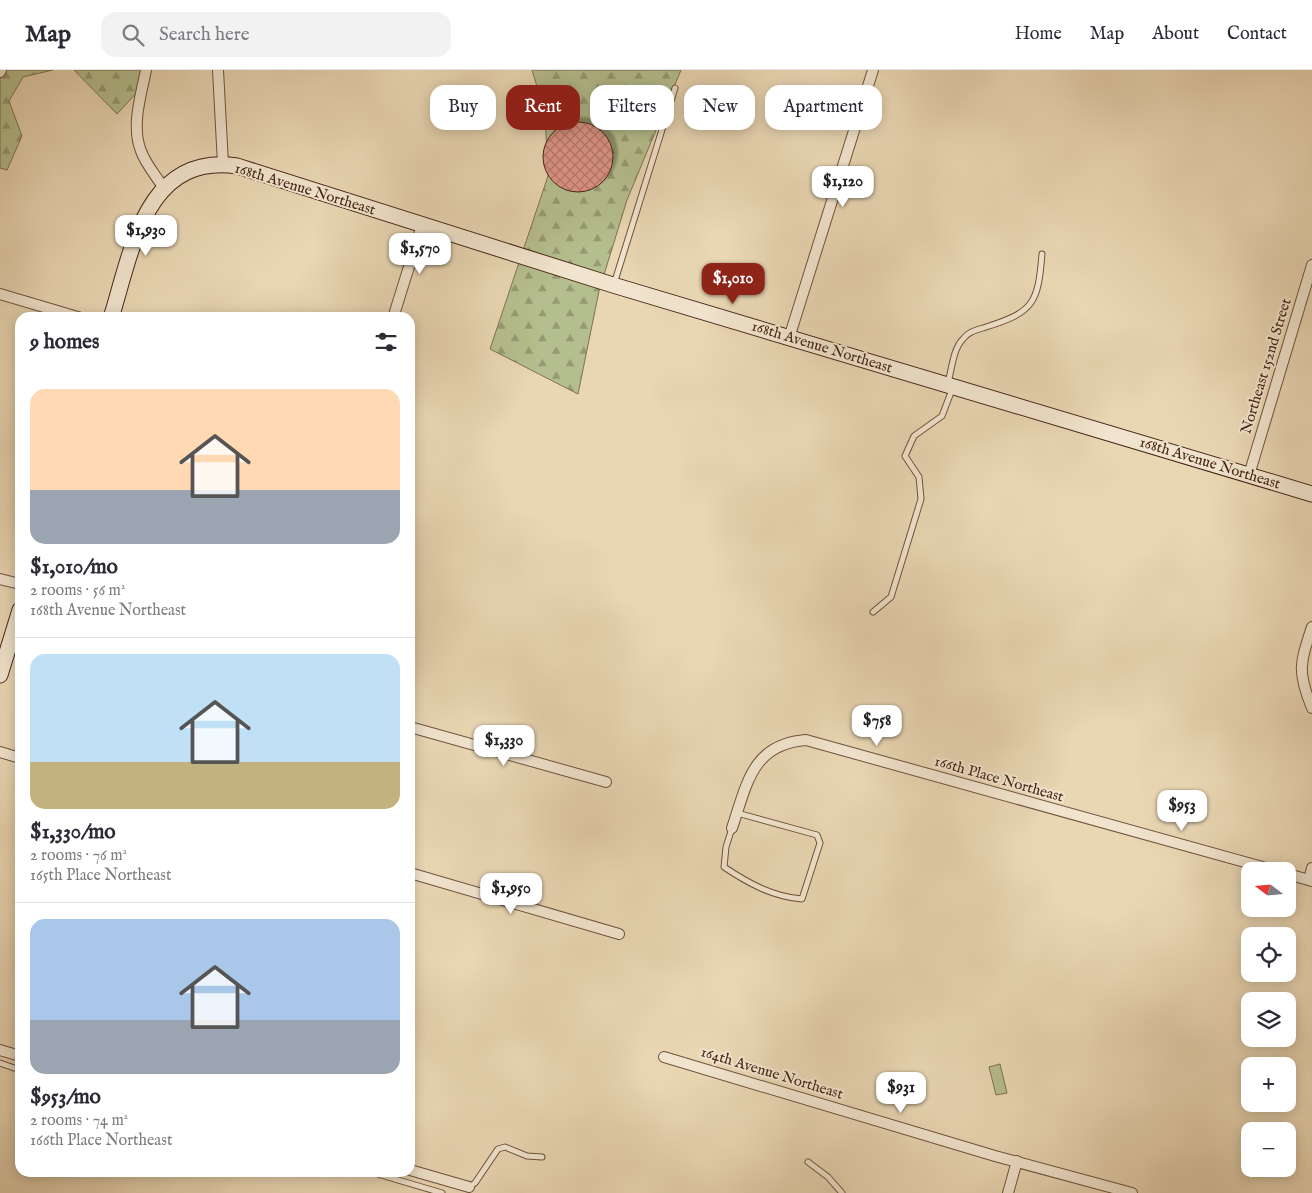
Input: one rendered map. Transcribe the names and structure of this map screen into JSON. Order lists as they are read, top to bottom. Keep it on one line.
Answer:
{"streets":{"street":["168th Avenue Northeast","Northeast 152nd Street","166th Place Northeast","164th Avenue Northeast"]},"crossings":[["168th Avenue Northeast","Northeast 152nd Street"]],"north":"left","page":{"header":"Map","search":"Search here","nav":["Home","Map","About","Contact"],"chip":["Buy","Rent","Filters","New","Apartment"],"price":["$1,120","$1,930","$1,570","$1,010","$758","$1,330","$953","$1,950","$931"],"heading":"9 homes","list":[{"name":"$1,010/mo","note":"2 rooms · 56 m² · 168th Avenue Northeast"},{"name":"$1,330/mo","note":"2 rooms · 76 m² · 165th Place Northeast"},{"name":"$953/mo","note":"2 rooms · 74 m² · 166th Place Northeast"}],"map_buttons":["+","−"]}}
